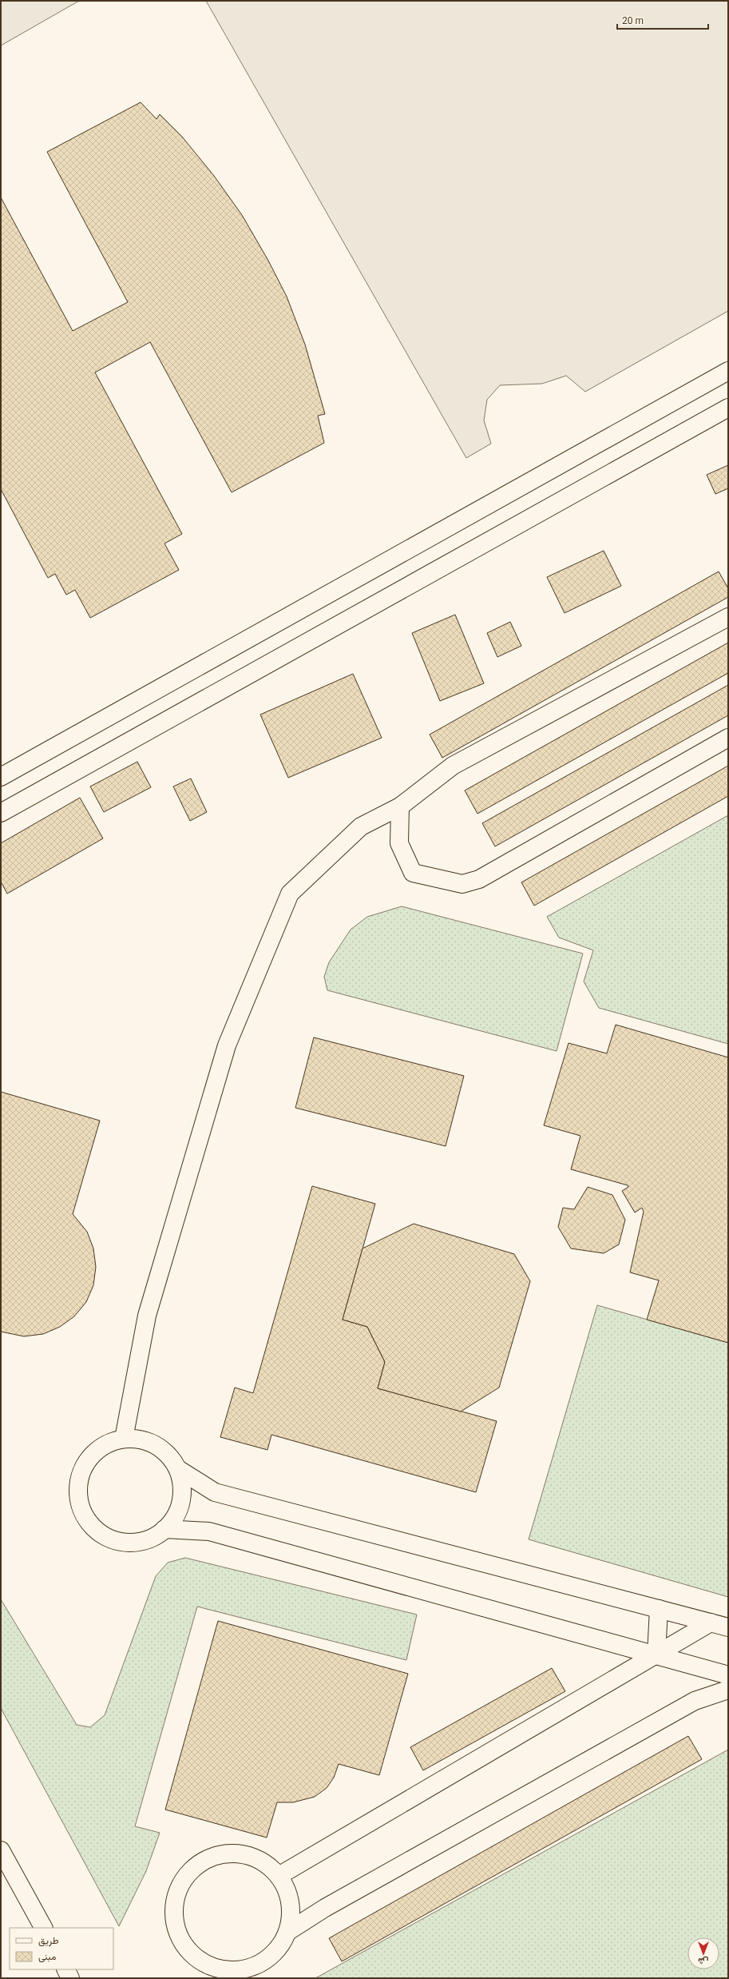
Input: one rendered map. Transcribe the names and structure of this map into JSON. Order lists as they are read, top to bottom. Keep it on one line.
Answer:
{"legend":["طريق","مبنى"],"scale_bar":"20 m","north":"bottom"}
